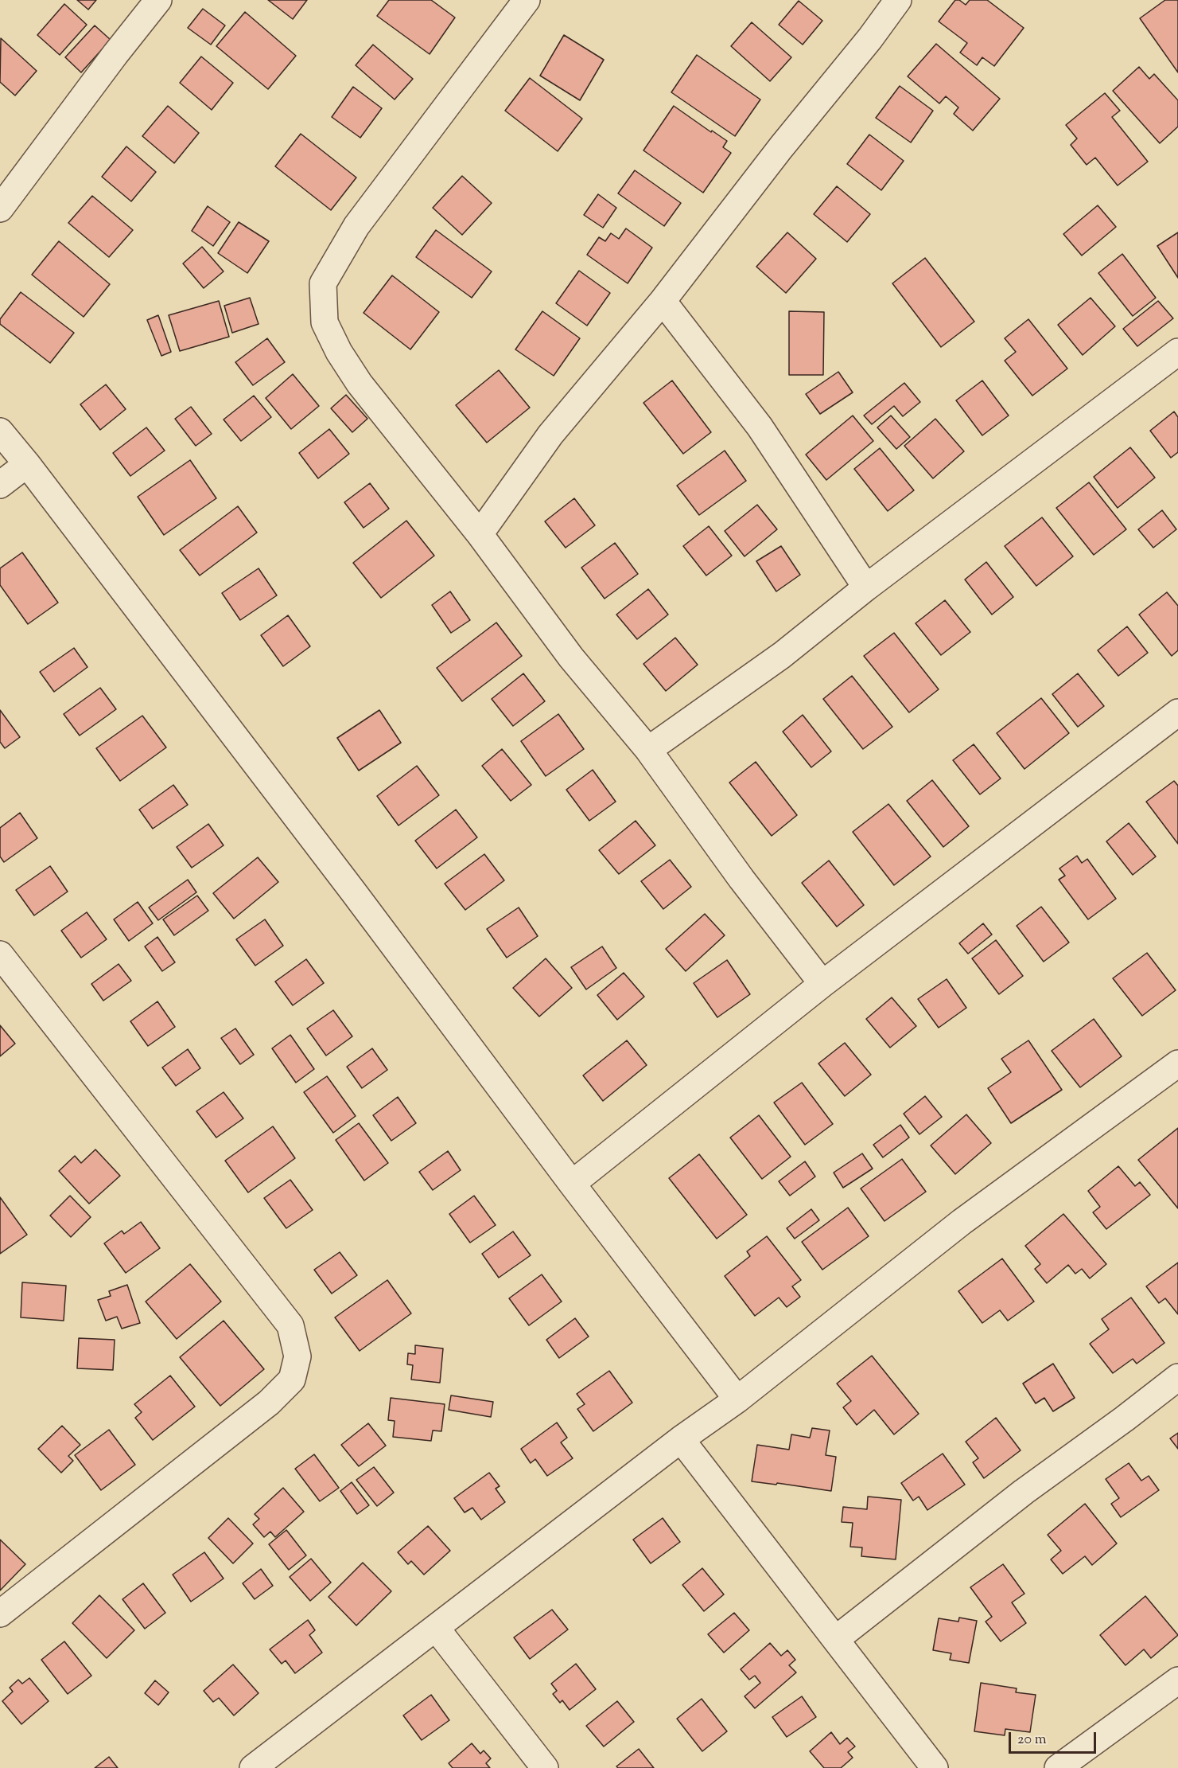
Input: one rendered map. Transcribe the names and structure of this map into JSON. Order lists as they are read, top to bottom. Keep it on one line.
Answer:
{"scale_bar":"20 m"}
